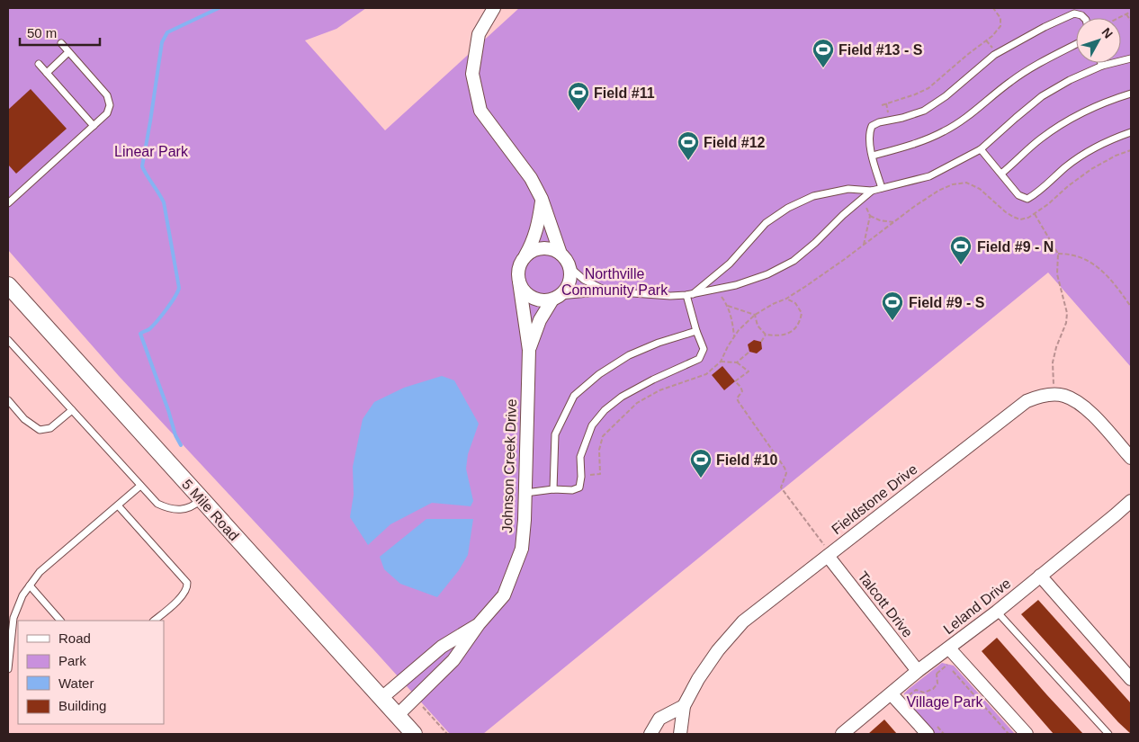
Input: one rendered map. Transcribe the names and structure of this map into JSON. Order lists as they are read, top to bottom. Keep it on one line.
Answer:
{"streets":{"street":["Johnson Creek Drive","Fieldstone Drive","5 Mile Road","Talcott Drive","Leland Drive"]},"crossings":[["Johnson Creek Drive","5 Mile Road"],["Fieldstone Drive","Talcott Drive"],["Talcott Drive","Leland Drive"]],"parks":["Linear Park","Northville Community Park","Village Park"],"places":{"sports":["Field #13 - S","Field #11","Field #12","Field #9 - N","Field #9 - S","Field #10"]},"legend":["Road","Park","Water","Building"],"scale_bar":"50 m","north":"top right"}
